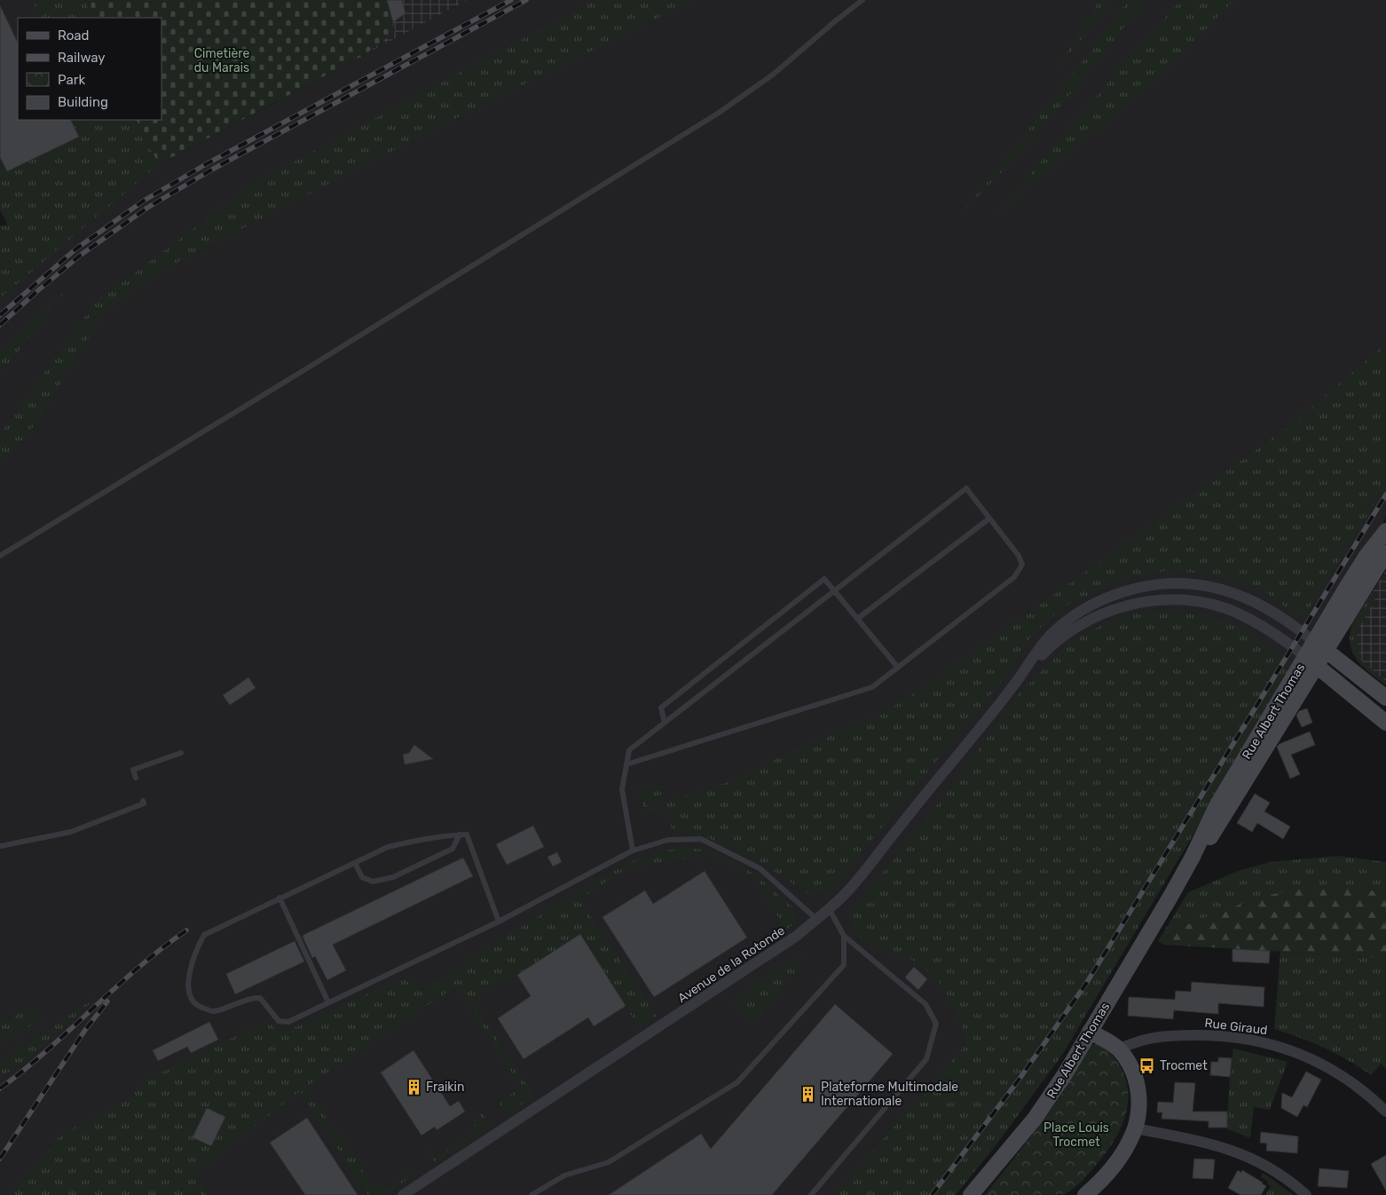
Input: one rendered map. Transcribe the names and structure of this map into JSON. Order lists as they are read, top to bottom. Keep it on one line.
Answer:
{"streets":{"street":["Rue Albert Thomas","Avenue de la Rotonde","Rue Giraud"]},"crossings":[["Rue Albert Thomas","Avenue de la Rotonde"]],"parks":["Cimetière du Marais","Place Louis Trocmet"],"places":{"bus stop":["Trocmet"],"building":["Fraikin","Plateforme Multimodale Internationale"]},"legend":["Road","Railway","Park","Building"]}
